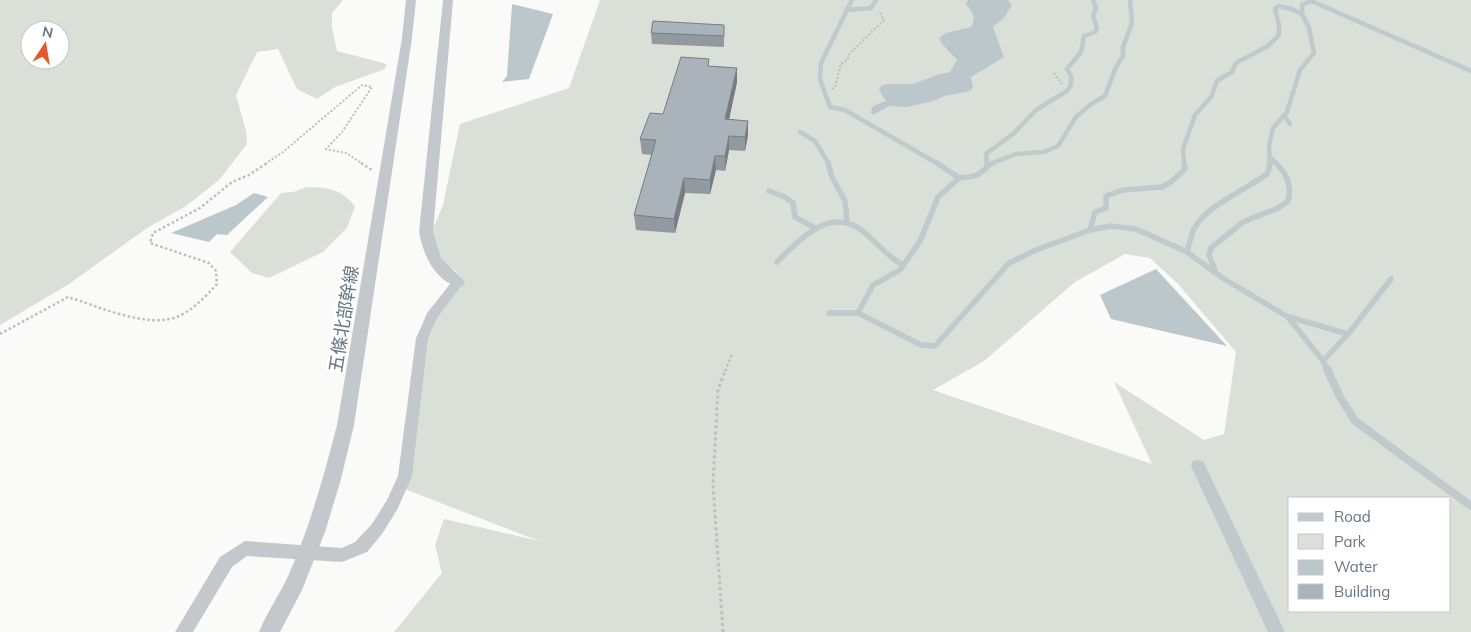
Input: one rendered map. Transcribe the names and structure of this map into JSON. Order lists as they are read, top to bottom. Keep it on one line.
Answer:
{"streets":{"street":["五條北部幹線"]},"legend":["Road","Park","Water","Building"],"north":"top"}
